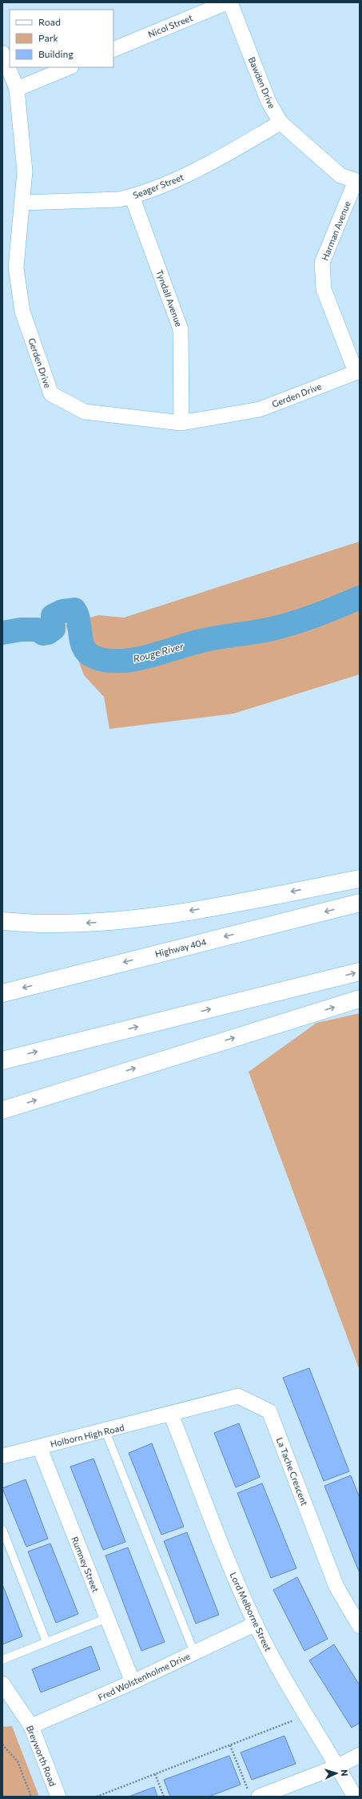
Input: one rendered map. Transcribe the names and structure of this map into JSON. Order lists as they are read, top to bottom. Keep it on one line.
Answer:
{"streets":{"highway":["Highway 404"],"street":["Nicol Street","Bawden Drive","Seager Street","Harman Avenue","Tyndall Avenue","Gerden Drive","Holborn High Road","La Tache Crescent","Rumney Street","Lord Melborne Street","Fred Wolstenholme Drive","Breyworth Road"]},"crossings":[["Bawden Drive","Seager Street"],["Bawden Drive","Harman Avenue"],["Seager Street","Tyndall Avenue"],["Seager Street","Gerden Drive"],["Harman Avenue","Gerden Drive"],["Tyndall Avenue","Gerden Drive"],["Holborn High Road","La Tache Crescent"],["Holborn High Road","Rumney Street"],["Holborn High Road","Lord Melborne Street"],["La Tache Crescent","Lord Melborne Street"],["Rumney Street","Fred Wolstenholme Drive"],["Lord Melborne Street","Fred Wolstenholme Drive"],["Fred Wolstenholme Drive","Breyworth Road"]],"water":["Rouge River"],"legend":["Road","Park","Building"],"north":"right"}
